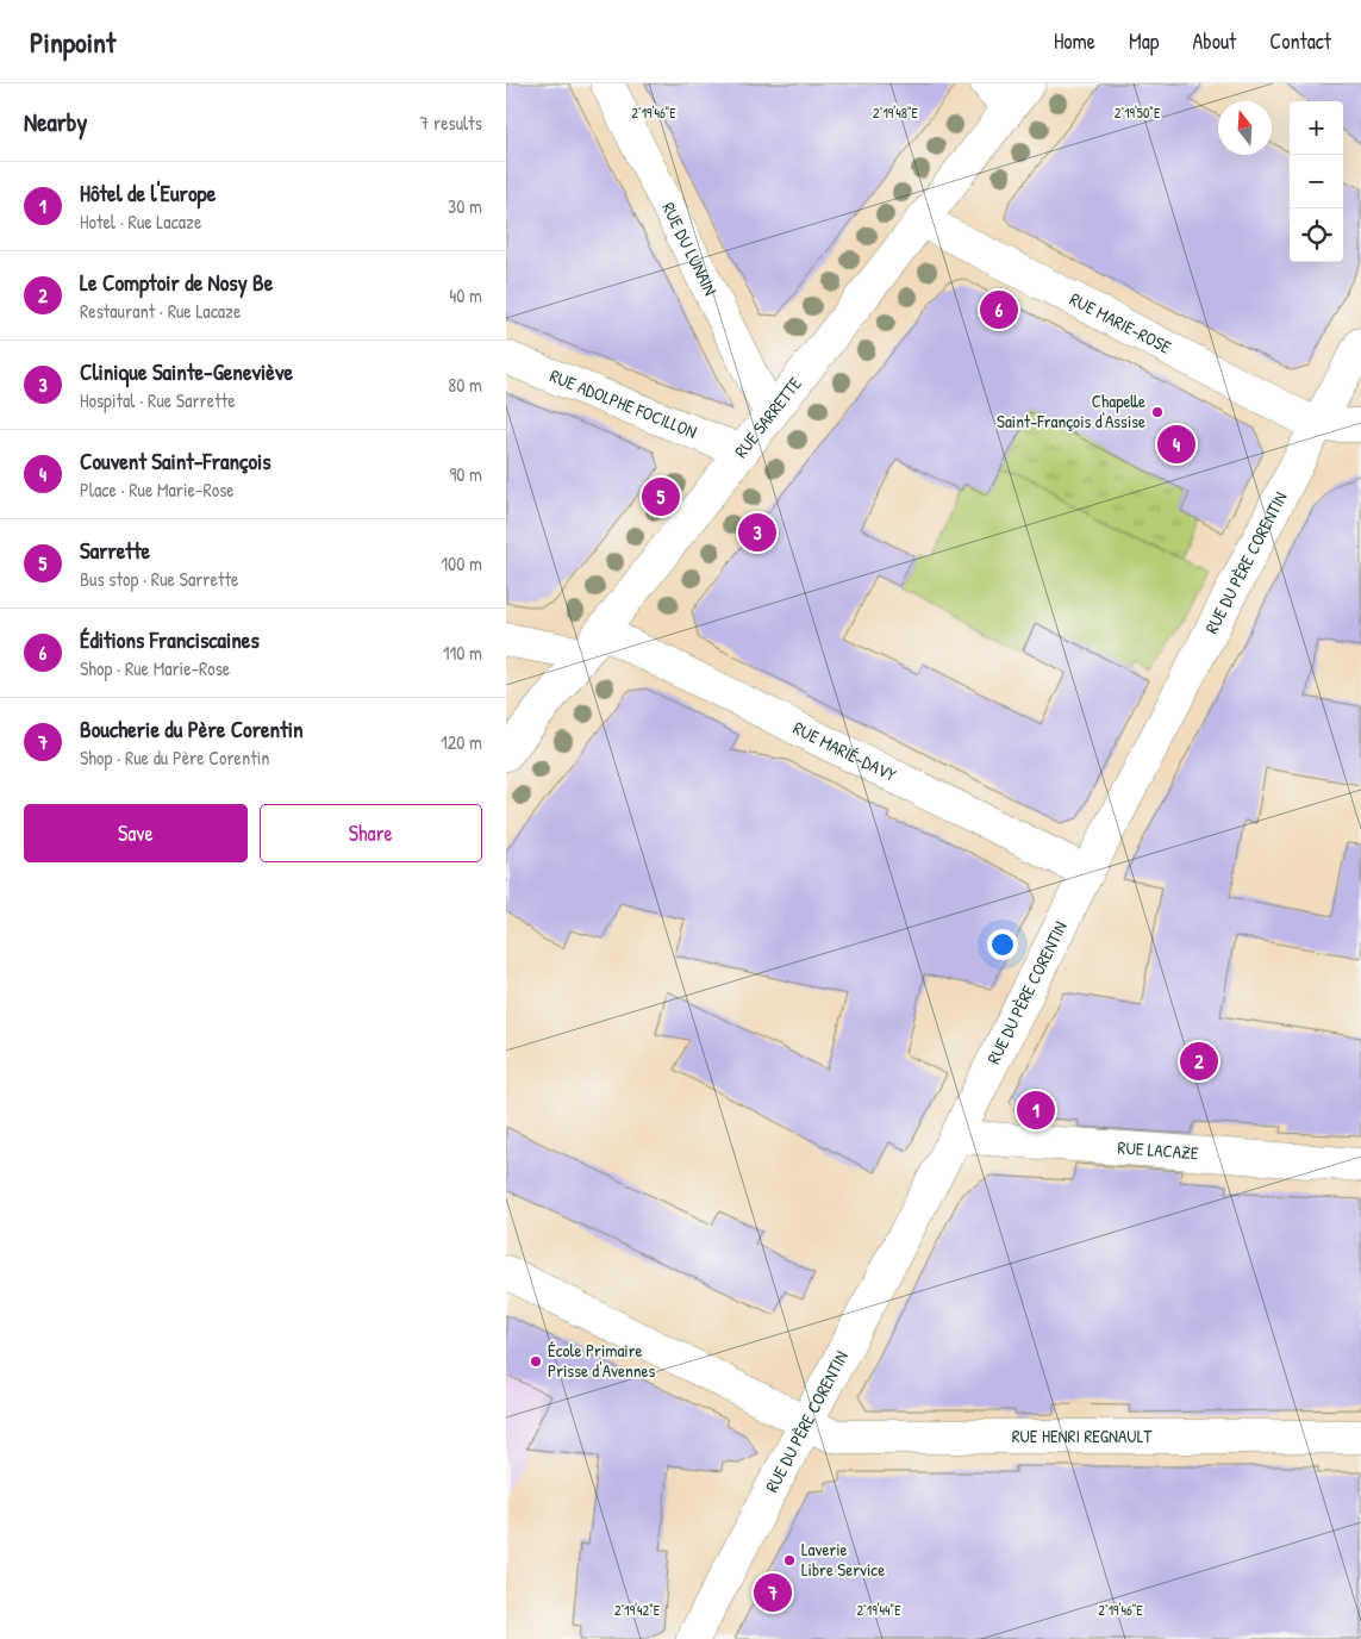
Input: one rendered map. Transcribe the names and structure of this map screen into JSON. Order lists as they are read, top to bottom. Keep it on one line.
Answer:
{"streets":{"street":["RUE DU LUNAIN","RUE MARIE-ROSE","RUE ADOLPHE FOCILLON","RUE SARRETTE","RUE DU PÈRE CORENTIN","RUE MARIÉ-DAVY","RUE LACAZE","RUE HENRI REGNAULT"]},"crossings":[["RUE DU LUNAIN","RUE SARRETTE"],["RUE MARIE-ROSE","RUE SARRETTE"],["RUE MARIE-ROSE","RUE DU PÈRE CORENTIN"],["RUE ADOLPHE FOCILLON","RUE SARRETTE"],["RUE SARRETTE","RUE MARIÉ-DAVY"],["RUE DU PÈRE CORENTIN","RUE MARIÉ-DAVY"],["RUE DU PÈRE CORENTIN","RUE LACAZE"],["RUE DU PÈRE CORENTIN","RUE HENRI REGNAULT"]],"places":["Chapelle Saint-François d'Assise","École Primaire Prisse d'Avennes","Laverie Libre Service"],"north":"top","page":{"header":"Pinpoint","nav":["Home","Map","About","Contact"],"heading":["Nearby","7 results"],"map_buttons":["+","−"],"list":[{"mark":"1","name":"Hôtel de l'Europe","note":"Hotel · Rue Lacaze","value":"30 m"},{"mark":"2","name":"Le Comptoir de Nosy Be","note":"Restaurant · Rue Lacaze","value":"40 m"},{"mark":"3","name":"Clinique Sainte-Geneviève","note":"Hospital · Rue Sarrette","value":"80 m"},{"mark":"4","name":"Couvent Saint-François","note":"Place · Rue Marie-Rose","value":"90 m"},{"mark":"5","name":"Sarrette","note":"Bus stop · Rue Sarrette","value":"100 m"},{"mark":"6","name":"Éditions Franciscaines","note":"Shop · Rue Marie-Rose","value":"110 m"},{"mark":"7","name":"Boucherie du Père Corentin","note":"Shop · Rue du Père Corentin","value":"120 m"}],"pins":["6","4","5","3","2","1","7"],"buttons":["Save","Share"]},"coordinates":["2°19'46\"E","2°19'48\"E","2°19'50\"E","2°19'42\"E","2°19'44\"E"]}
